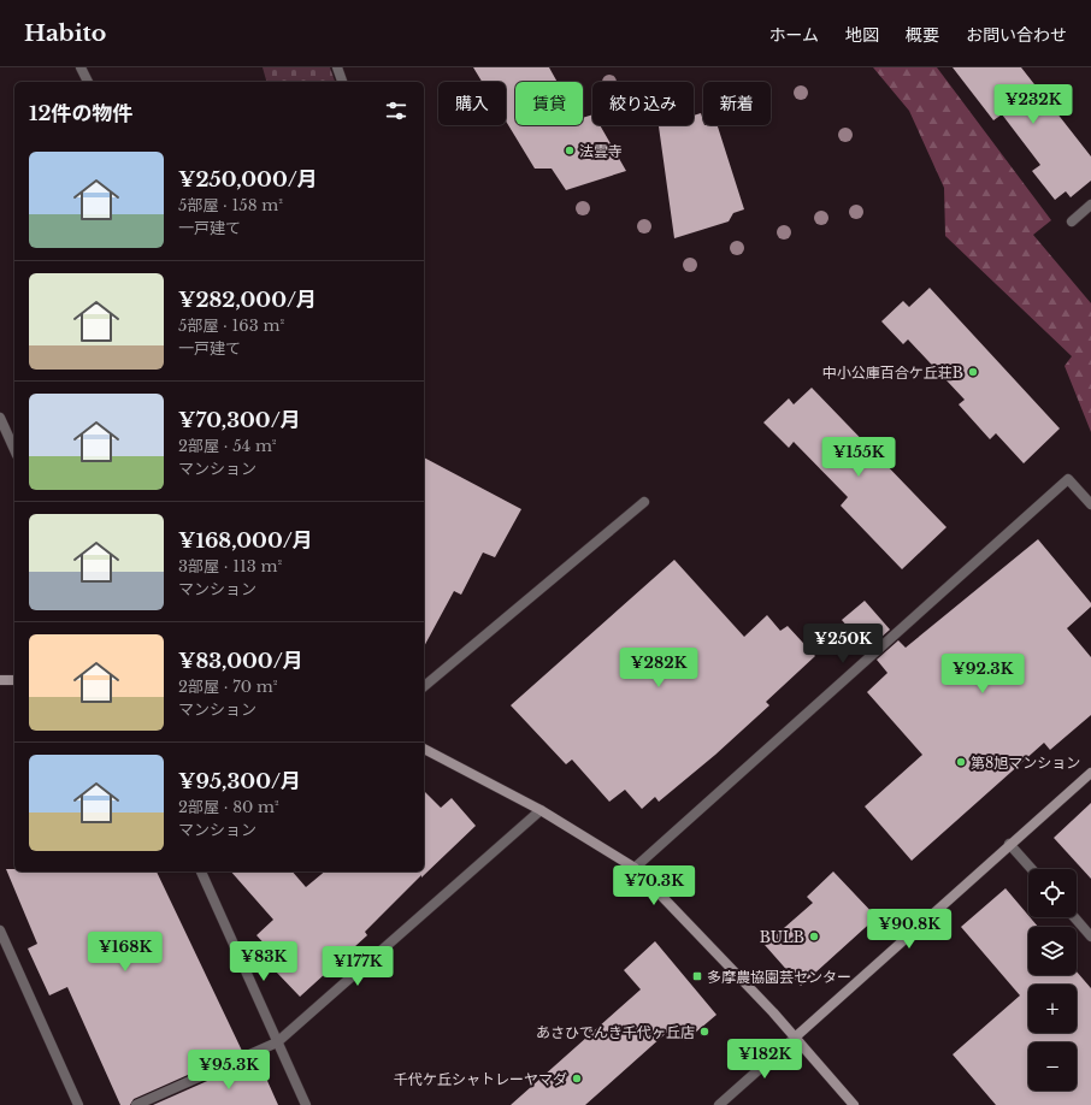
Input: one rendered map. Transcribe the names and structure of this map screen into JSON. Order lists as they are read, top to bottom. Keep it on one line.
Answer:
{"places":{"other":["法雲寺","中小公庫百合ケ丘荘B","第8旭マンション","BULB","あさひでんき千代ヶ丘店","千代ケ丘シャトレーヤマダ"],"transit":["多摩農協園芸センター"]},"page":{"header":"Habito","nav":["ホーム","地図","概要","お問い合わせ"],"chip":["購入","賃貸","絞り込み","新着"],"heading":"12件の物件","price":["¥232K","¥155K","¥250K","¥282K","¥92.3K","¥70.3K","¥90.8K","¥168K","¥83K","¥177K","¥182K","¥95.3K"],"list":[{"name":"¥250,000/月","note":"5部屋 · 158 m² · 一戸建て"},{"name":"¥282,000/月","note":"5部屋 · 163 m² · 一戸建て"},{"name":"¥70,300/月","note":"2部屋 · 54 m² · マンション"},{"name":"¥168,000/月","note":"3部屋 · 113 m² · マンション"},{"name":"¥83,000/月","note":"2部屋 · 70 m² · マンション"},{"name":"¥95,300/月","note":"2部屋 · 80 m² · マンション"}],"map_buttons":["+","−"]}}
